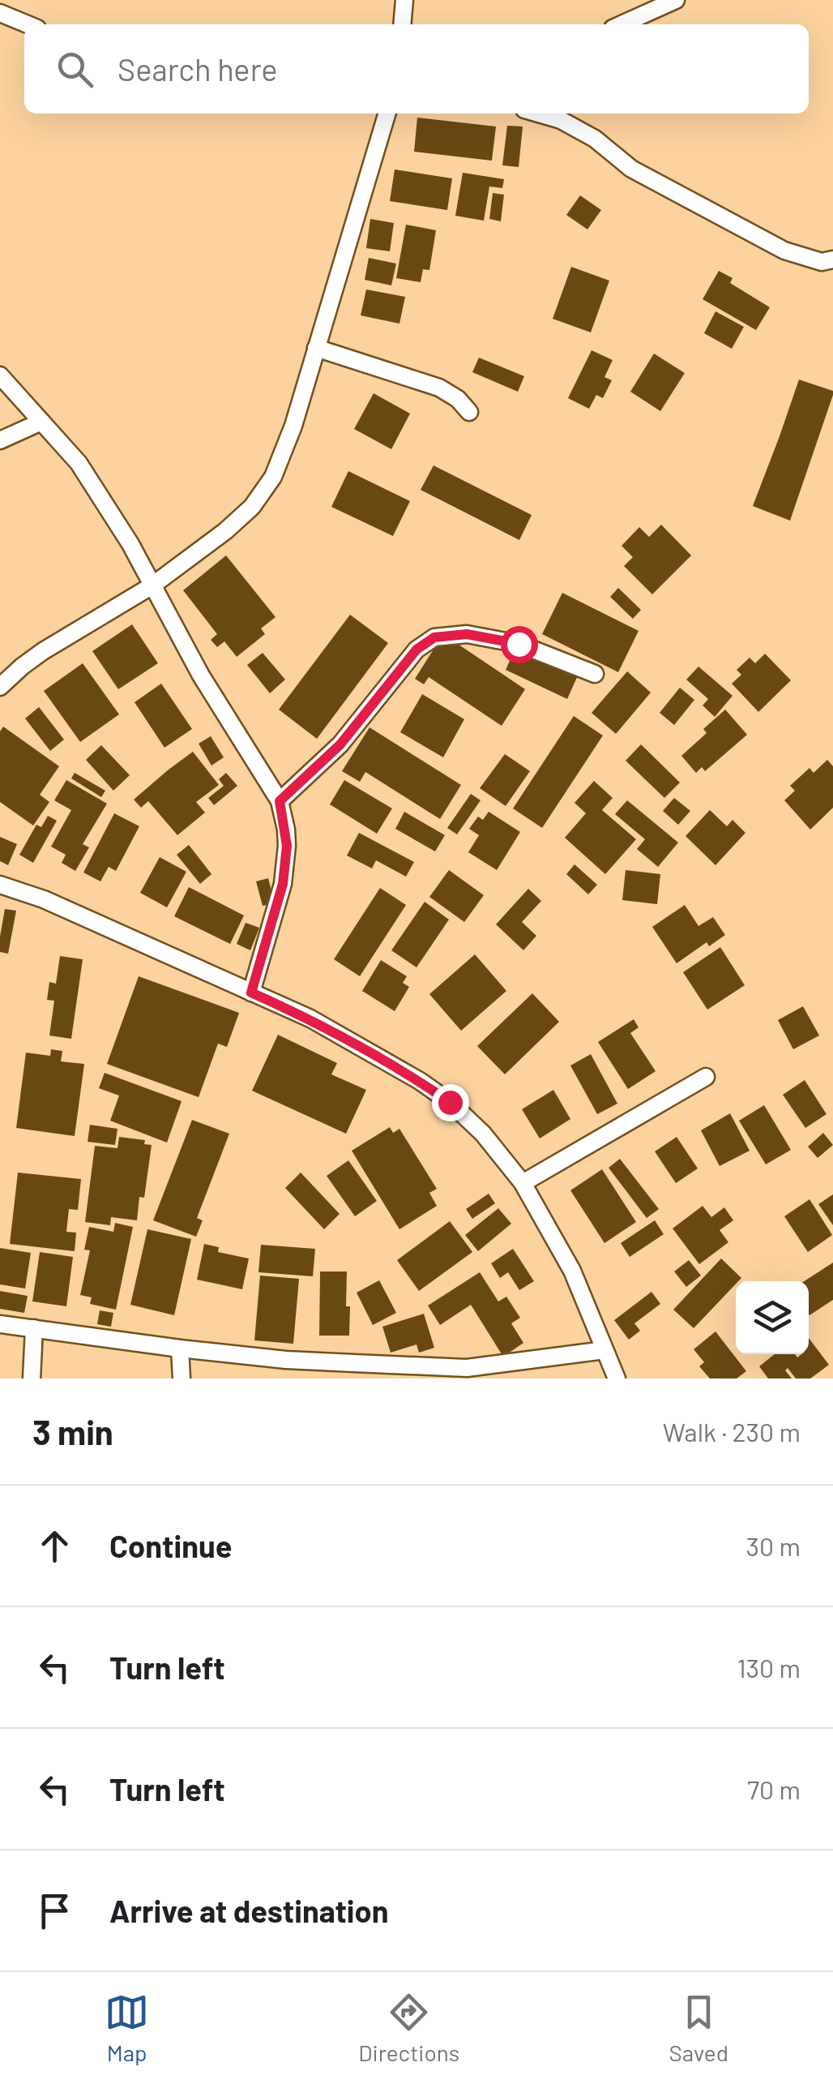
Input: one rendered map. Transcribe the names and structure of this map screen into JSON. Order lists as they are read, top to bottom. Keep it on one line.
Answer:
{"page":{"search":"Search here","heading":["3 min","Walk · 230 m"],"list":[["Continue","30 m"],["Turn left","130 m"],["Turn left","70 m"],"Arrive at destination"],"nav":["Map","Directions","Saved"]}}
